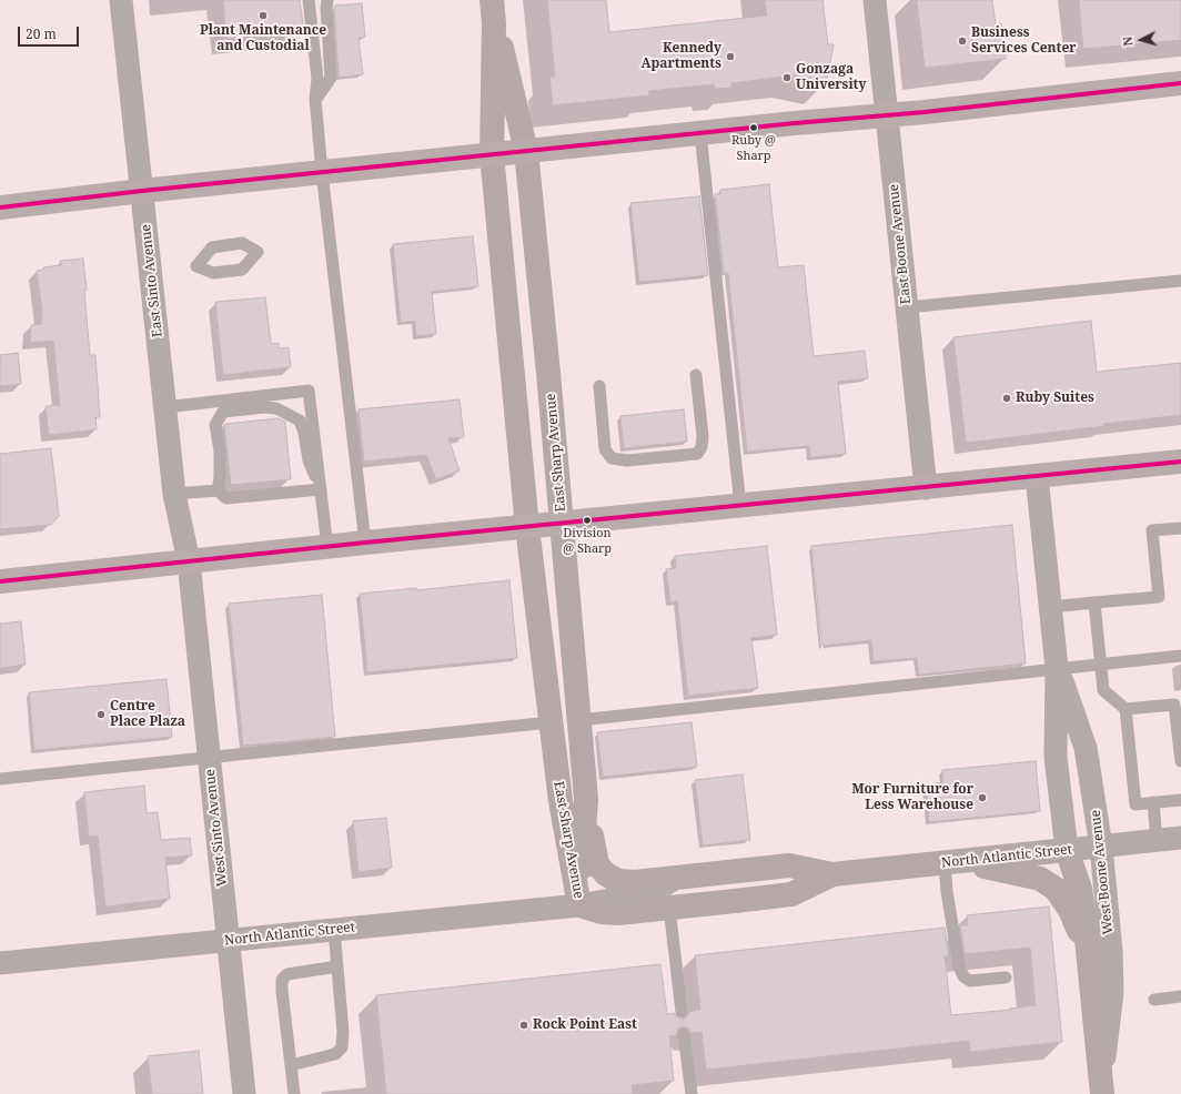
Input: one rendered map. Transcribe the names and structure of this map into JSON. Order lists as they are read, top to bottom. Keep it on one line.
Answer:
{"streets":{"street":["East Boone Avenue","East Sinto Avenue","East Sharp Avenue","West Sinto Avenue","North Atlantic Street","West Boone Avenue"]},"crossings":[["East Sinto Avenue","West Sinto Avenue"],["East Sharp Avenue","North Atlantic Street"],["West Sinto Avenue","North Atlantic Street"],["North Atlantic Street","West Boone Avenue"]],"places":["Plant Maintenance and Custodial","Business Services Center","Kennedy Apartments","Gonzaga University","Ruby @ Sharp","Ruby Suites","Division @ Sharp","Centre Place Plaza","Mor Furniture for Less Warehouse","Rock Point East"],"scale_bar":"20 m","north":"left"}
